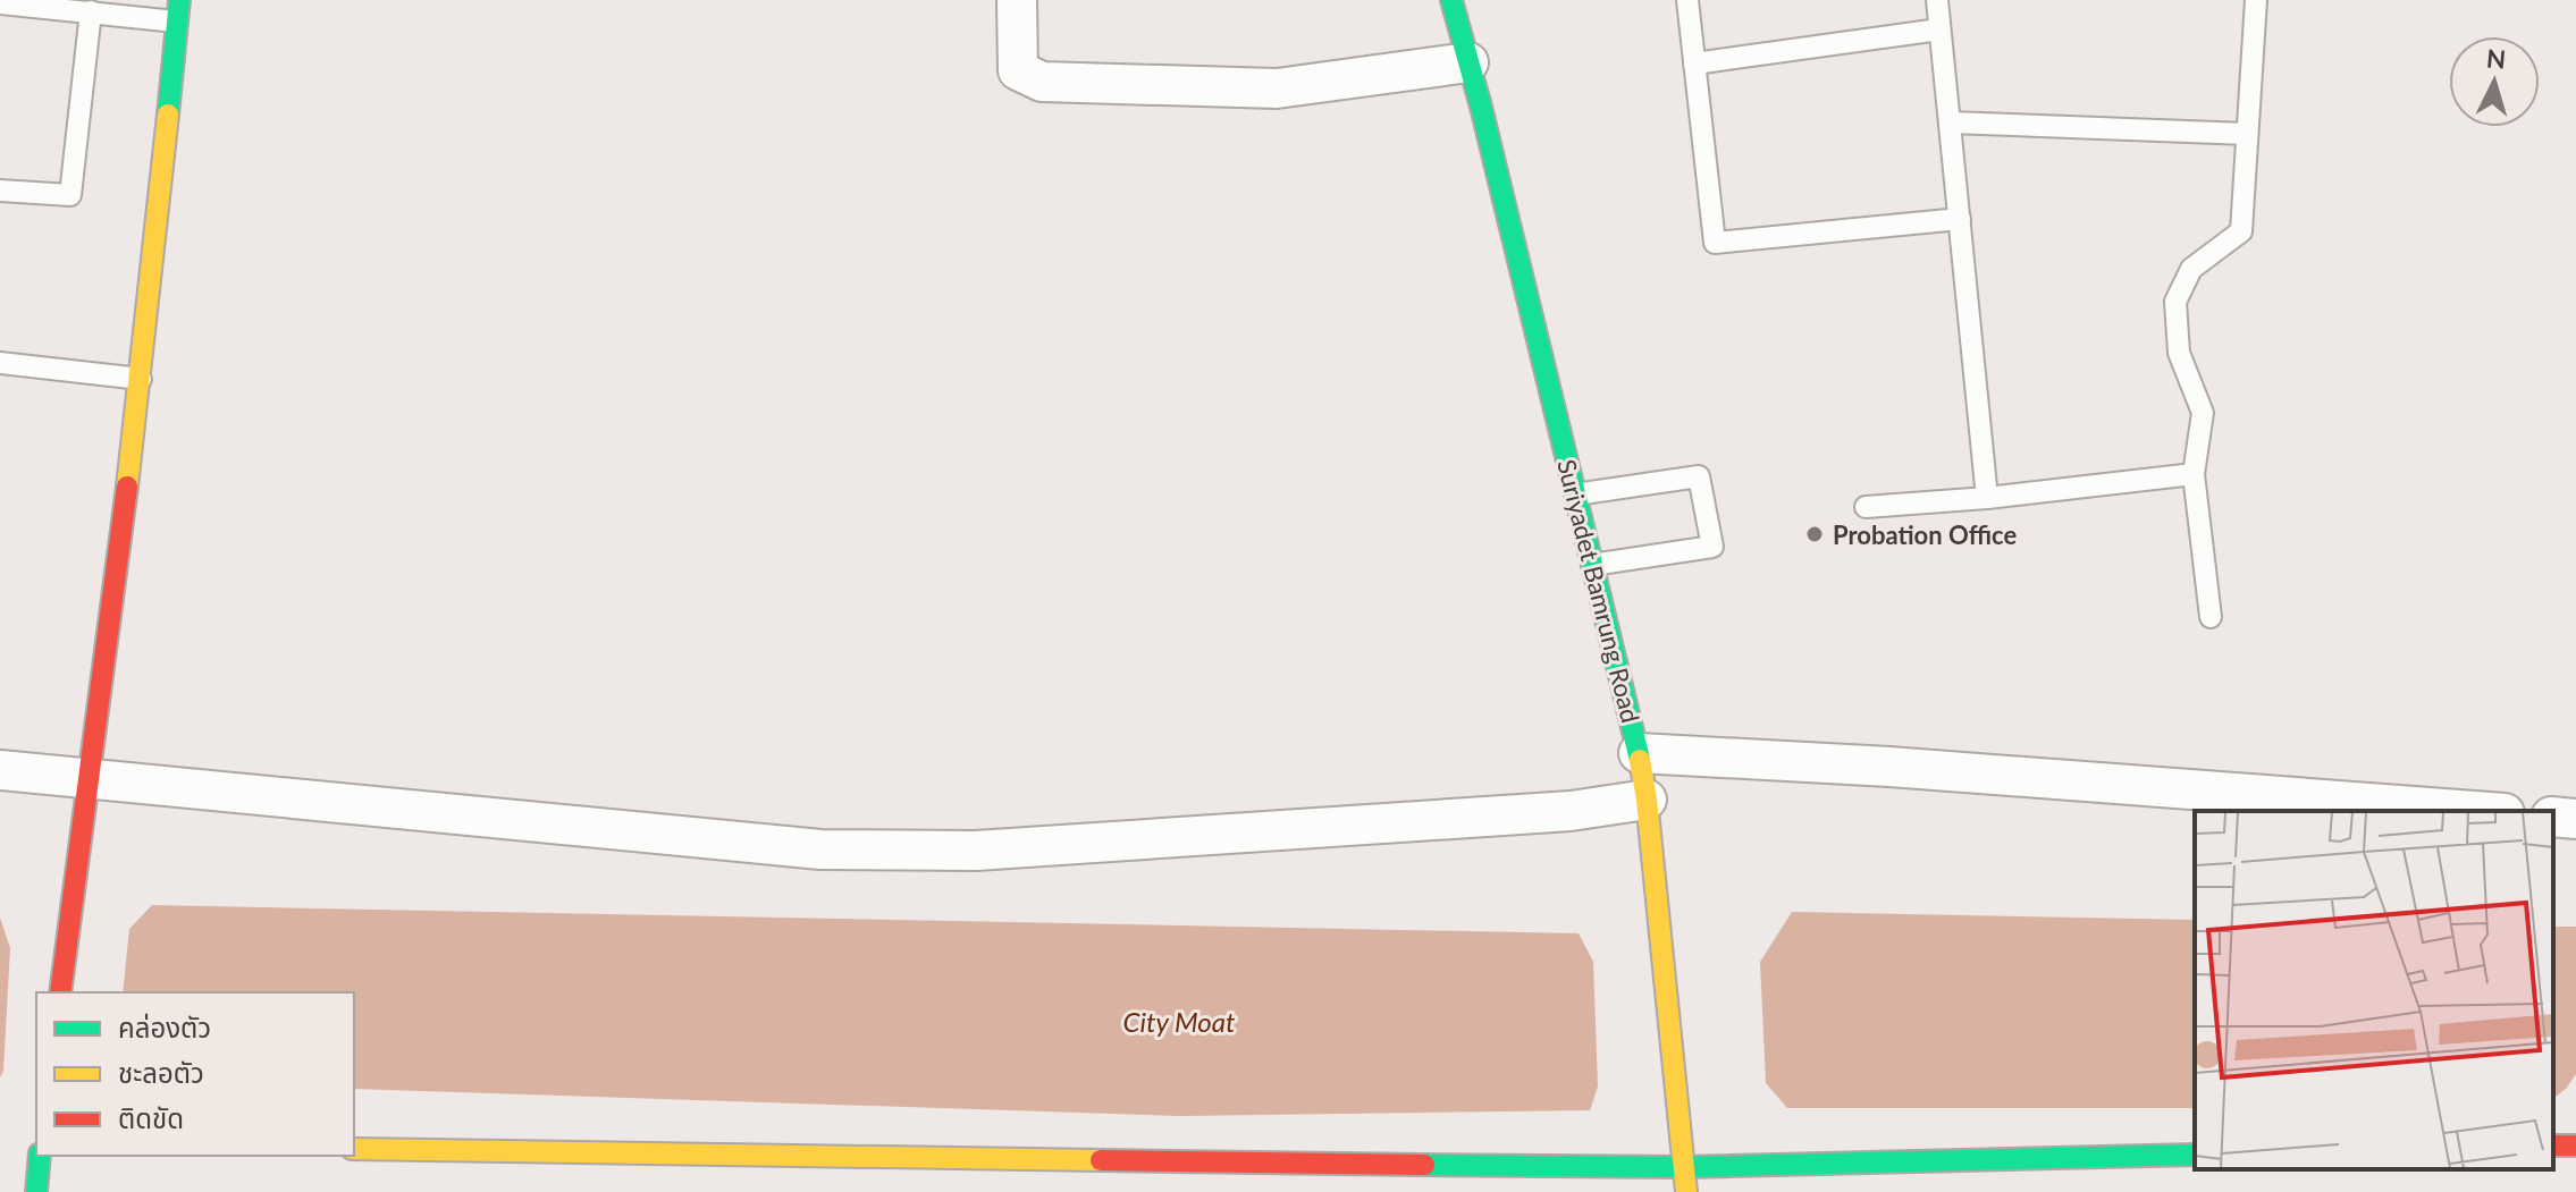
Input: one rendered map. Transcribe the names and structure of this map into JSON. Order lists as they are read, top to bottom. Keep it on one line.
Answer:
{"streets":{"street":["Suriyadet Bamrung Road"]},"water":["City Moat"],"places":["Probation Office"],"legend":["คล่องตัว","ชะลอตัว","ติดขัด"],"north":"top"}
